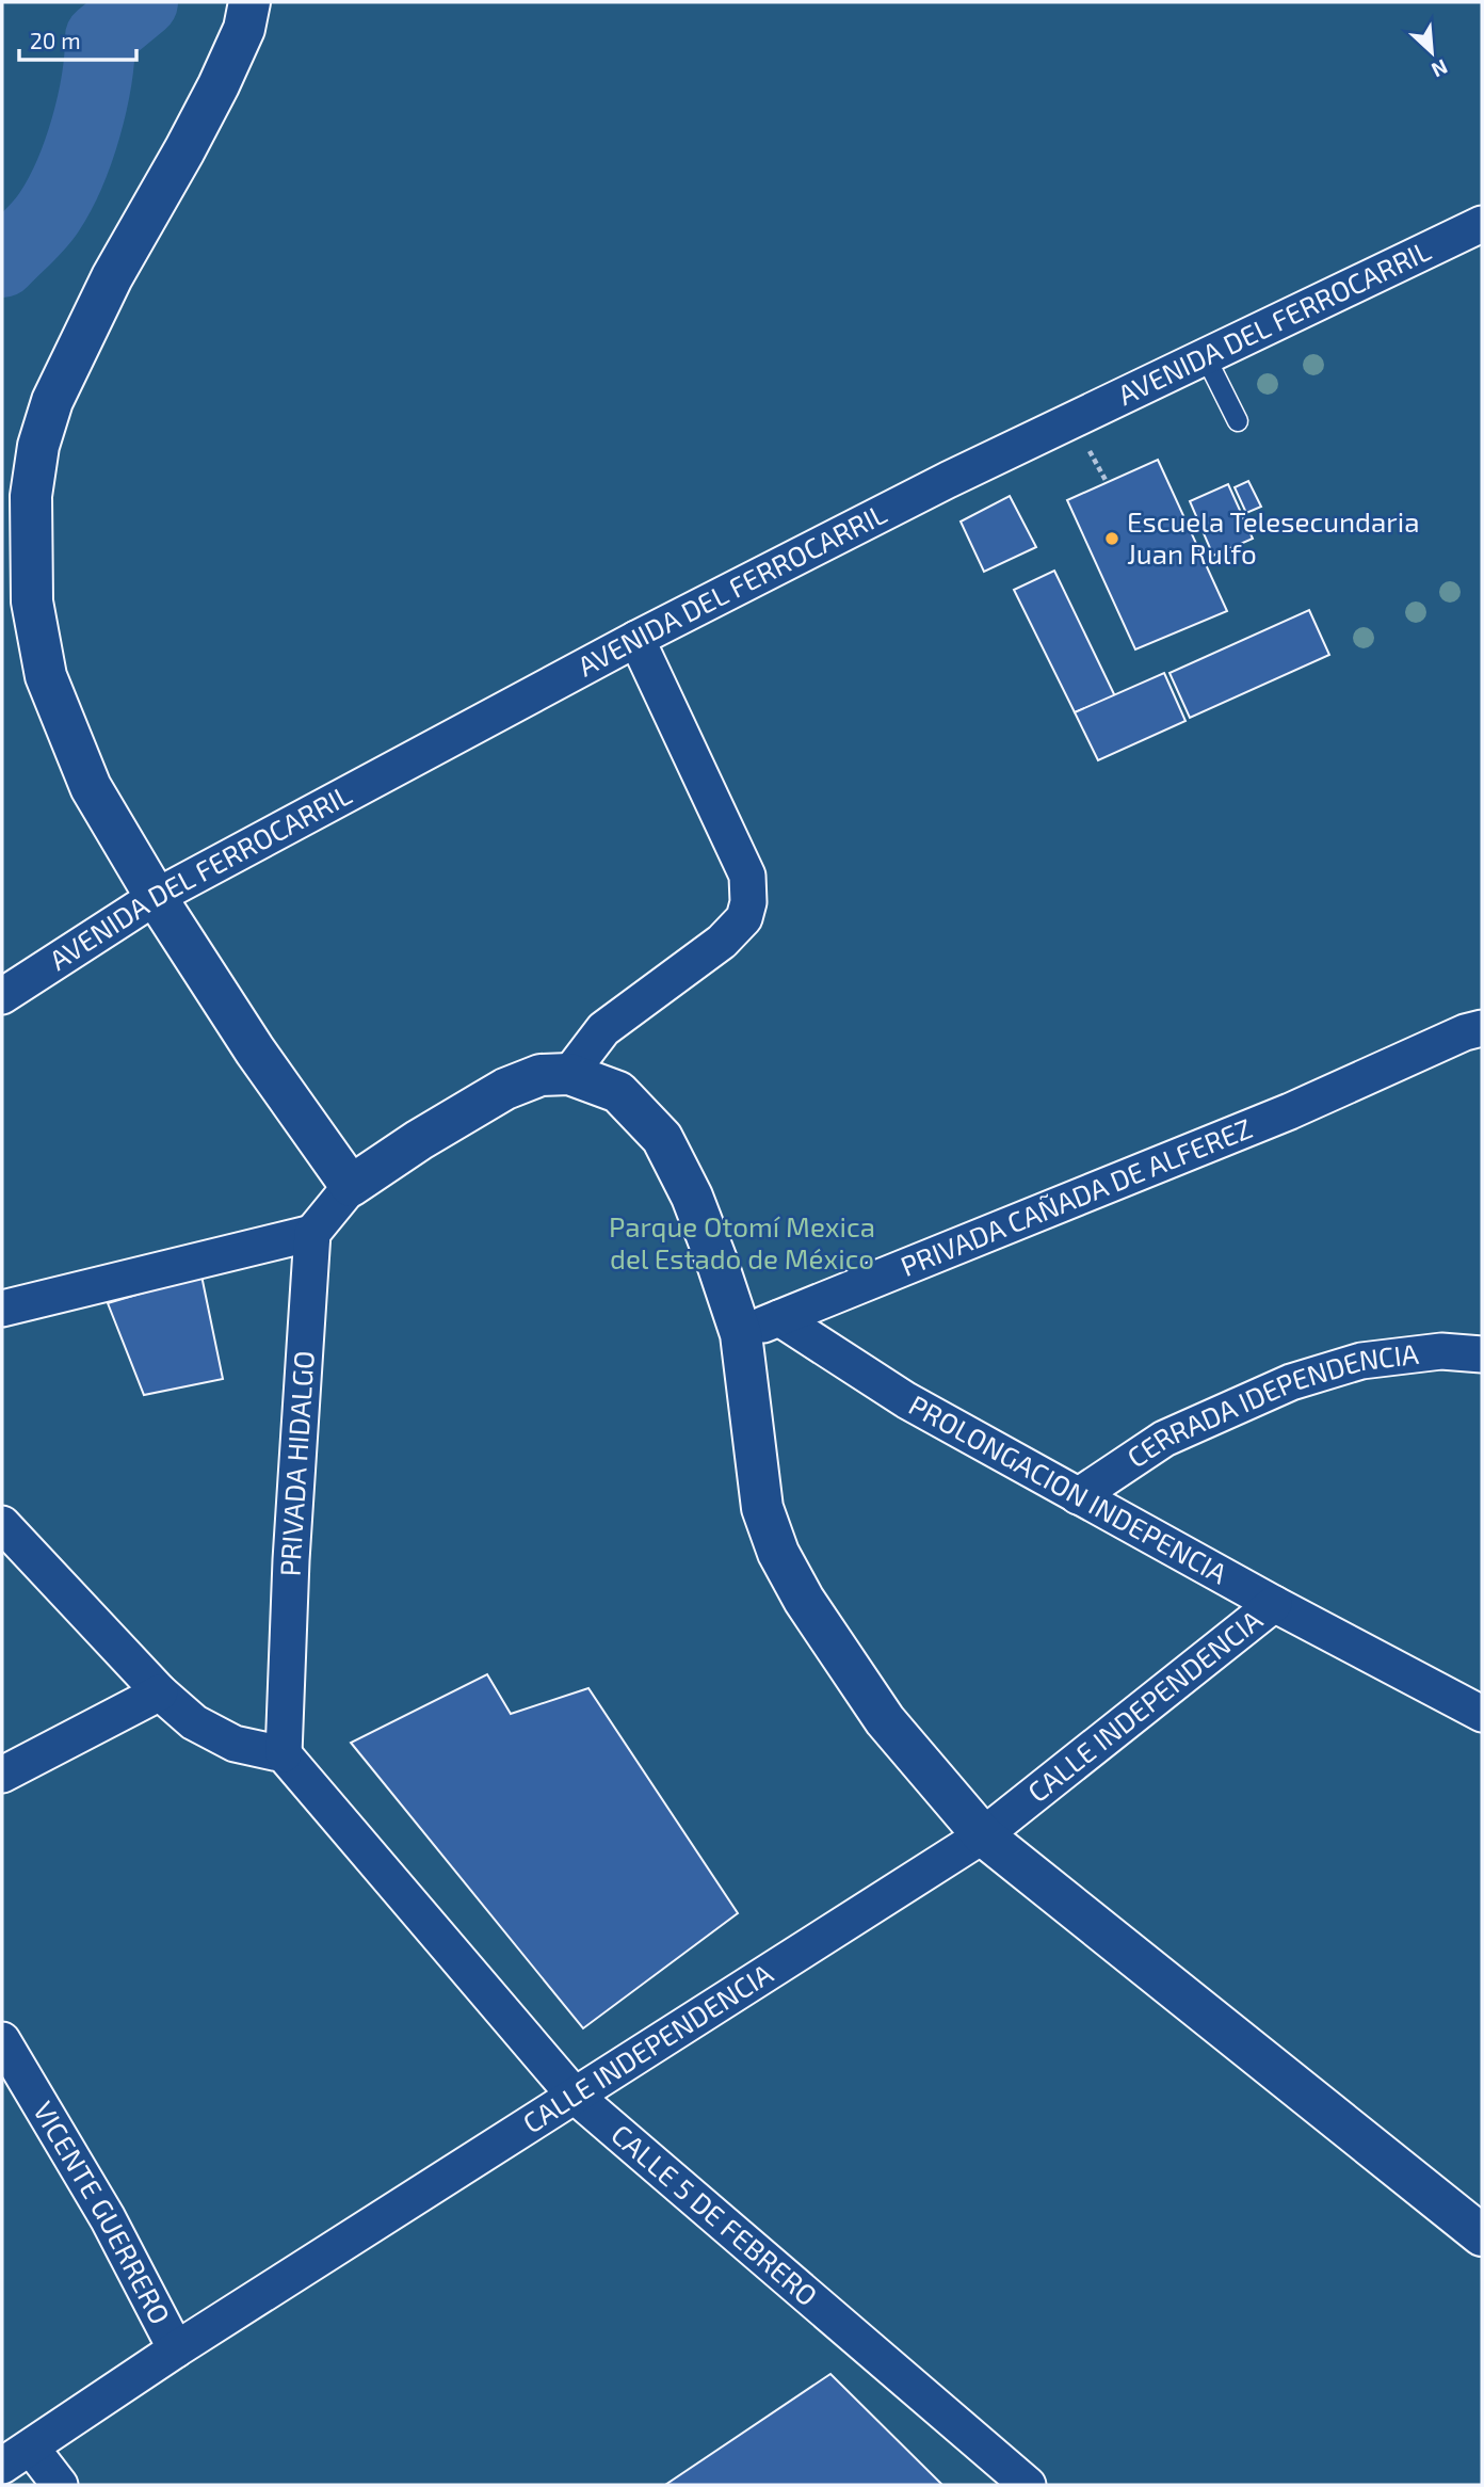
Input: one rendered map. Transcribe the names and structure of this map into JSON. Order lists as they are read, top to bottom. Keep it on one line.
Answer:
{"streets":{"street":["AVENIDA DEL FERROCARRIL","PRIVADA CAÑADA DE ALFEREZ","CERRADA IDEPENDENCIA","PRIVADA HIDALGO","PROLONGACION INDEPENCIA","CALLE INDEPENDENCIA","VICENTE GUERRERO","CALLE 5 DE FEBRERO"]},"crossings":[["PRIVADA CAÑADA DE ALFEREZ","PROLONGACION INDEPENCIA"],["CERRADA IDEPENDENCIA","PROLONGACION INDEPENCIA"],["PRIVADA HIDALGO","CALLE 5 DE FEBRERO"],["PROLONGACION INDEPENCIA","CALLE INDEPENDENCIA"],["CALLE INDEPENDENCIA","VICENTE GUERRERO"],["CALLE INDEPENDENCIA","CALLE 5 DE FEBRERO"]],"parks":["Parque Otomí Mexica del Estado de México"],"places":["Escuela Telesecundaria Juan Rulfo"],"scale_bar":"20 m","north":"bottom right"}
